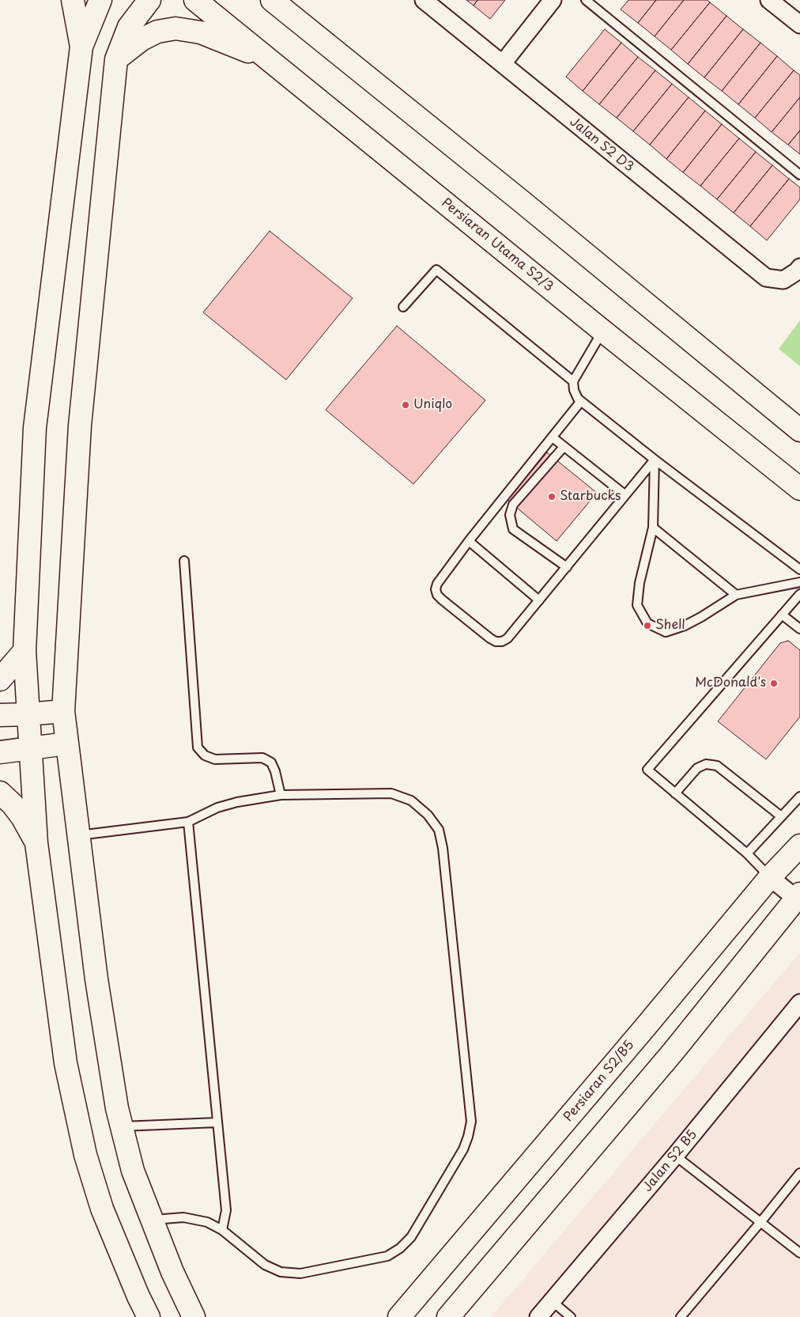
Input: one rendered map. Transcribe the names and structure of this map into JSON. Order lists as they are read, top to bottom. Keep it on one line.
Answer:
{"streets":{"street":["Jalan S2 D3","Persiaran Utama S2/3","Persiaran S2/B5","Jalan S2 B5"]},"places":["Uniqlo","Starbucks","Shell","McDonald's"]}
